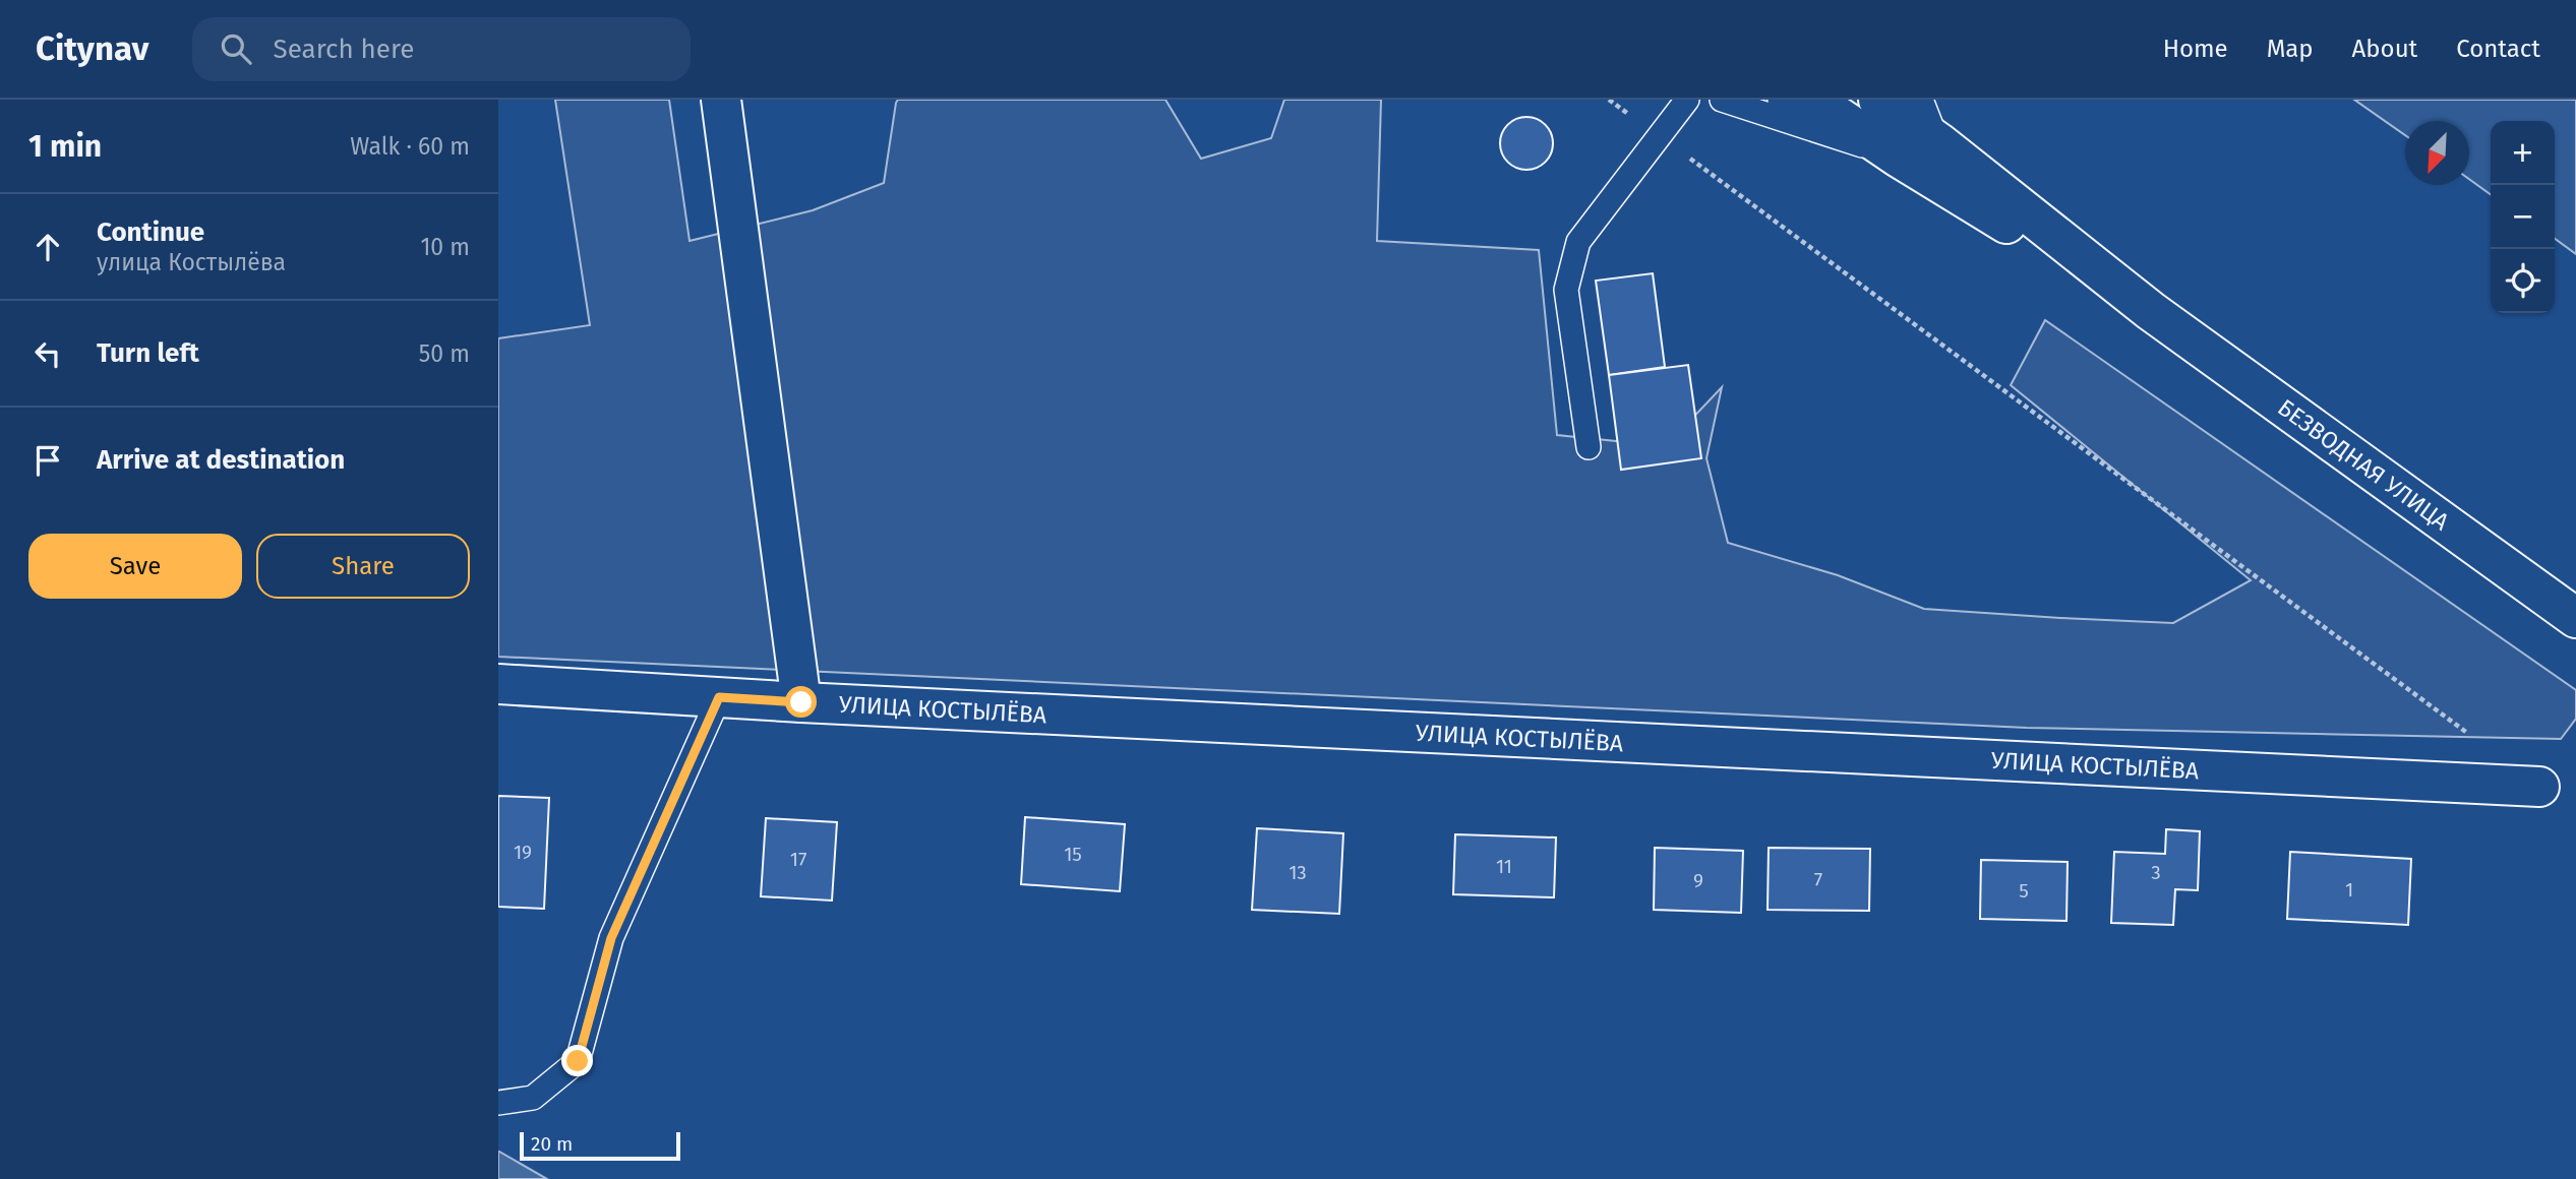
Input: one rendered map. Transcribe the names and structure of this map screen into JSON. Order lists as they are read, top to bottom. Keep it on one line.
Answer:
{"streets":{"street":["БЕЗВОДНАЯ УЛИЦА","УЛИЦА КОСТЫЛЁВА"]},"house_numbers":["19","15","17","11","13","3","7","9","1","5"],"scale_bar":"20 m","north":"bottom left","page":{"header":"Citynav","search":"Search here","nav":["Home","Map","About","Contact"],"heading":["1 min","Walk · 60 m"],"map_buttons":["+","−"],"list":[["Continue","улица Костылёва","10 m"],["Turn left","50 m"],"Arrive at destination"],"buttons":["Save","Share"],"scale":"20 m"}}
